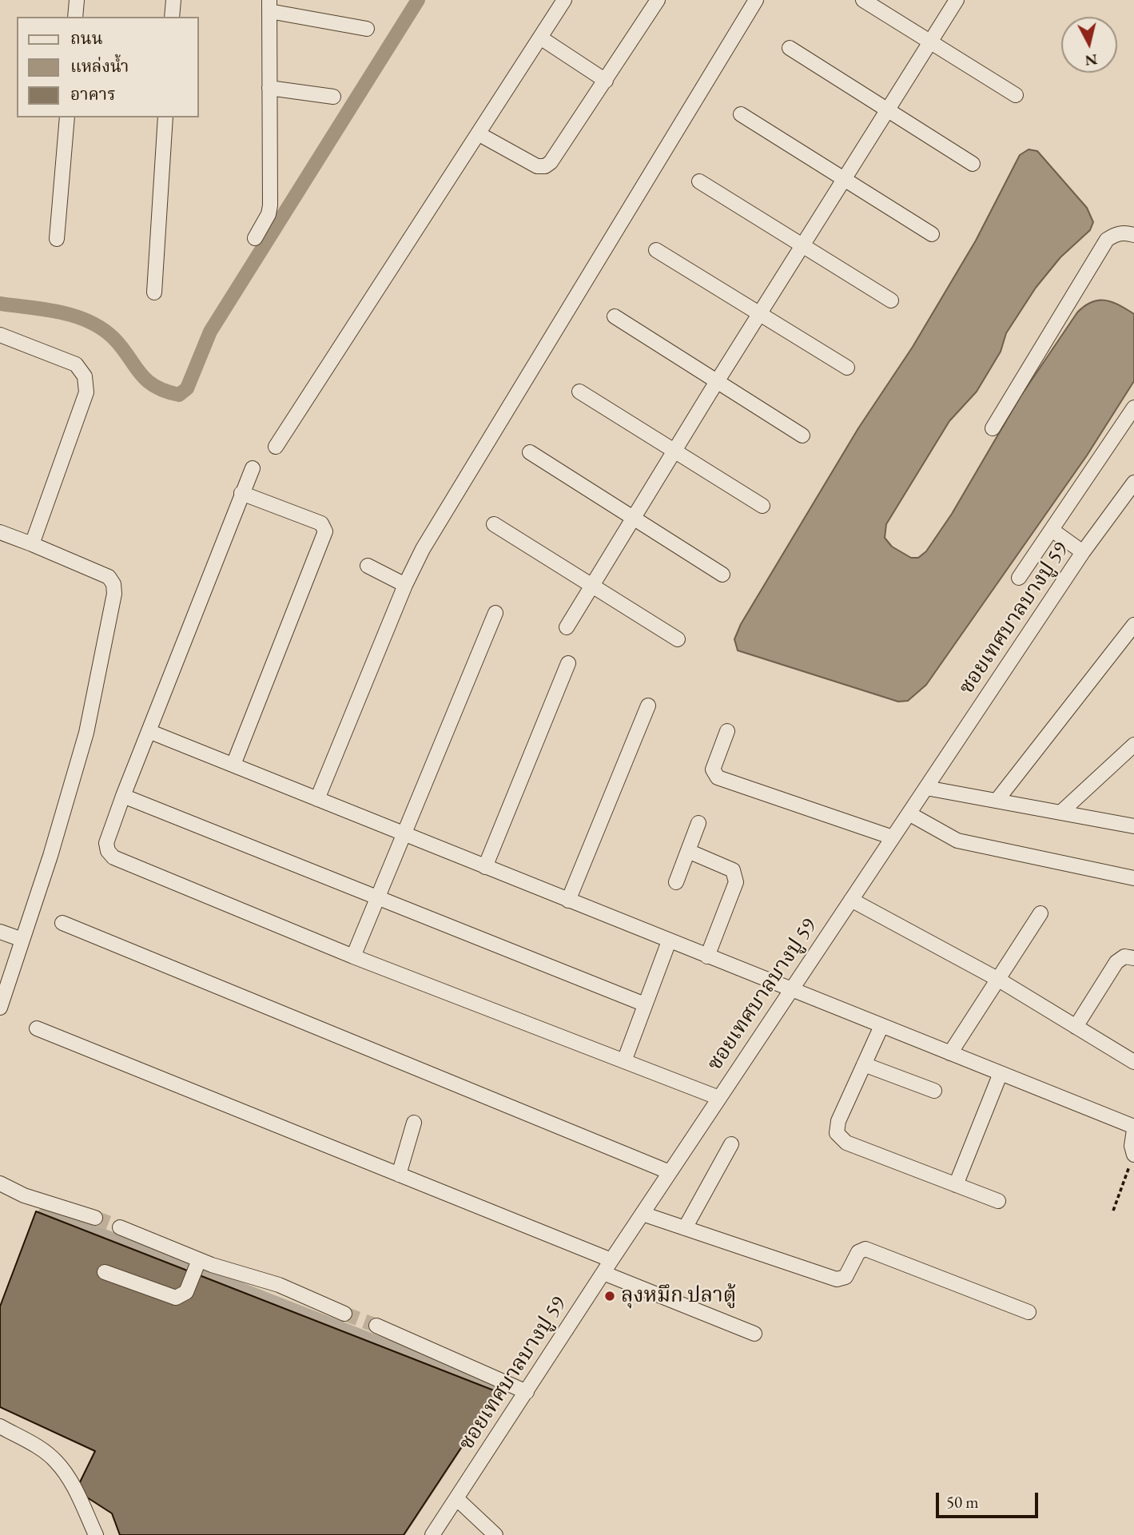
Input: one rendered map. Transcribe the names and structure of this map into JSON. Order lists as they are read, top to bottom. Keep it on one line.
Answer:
{"streets":{"street":["ซอยเทศบาลบางปู 59"]},"places":["ลุงหมึก ปลาตู้"],"legend":["ถนน","แหล่งน้ำ","อาคาร"],"scale_bar":"50 m","north":"bottom"}
